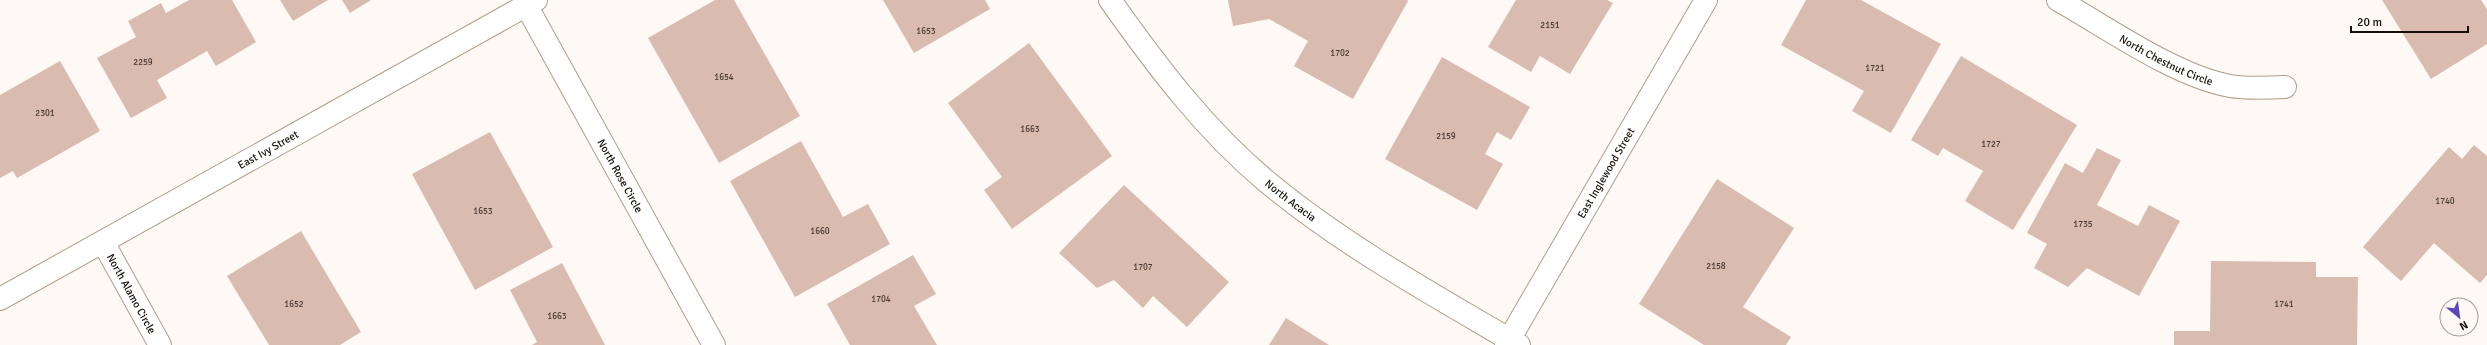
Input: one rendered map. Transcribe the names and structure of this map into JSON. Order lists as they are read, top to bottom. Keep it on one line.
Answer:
{"streets":{"street":["North Chestnut Circle","East Ivy Street","East Inglewood Street","North Rose Circle","North Acacia","North Alamo Circle"]},"crossings":[["East Ivy Street","North Rose Circle"],["East Ivy Street","North Alamo Circle"],["East Inglewood Street","North Acacia"]],"house_numbers":["2151","1653","1702","2259","1721","1654","2301","1663","2159","1727","1740","1653","1735","1660","2158","1707","1704","1652","1741","1663"],"scale_bar":"20 m","north":"bottom right"}
